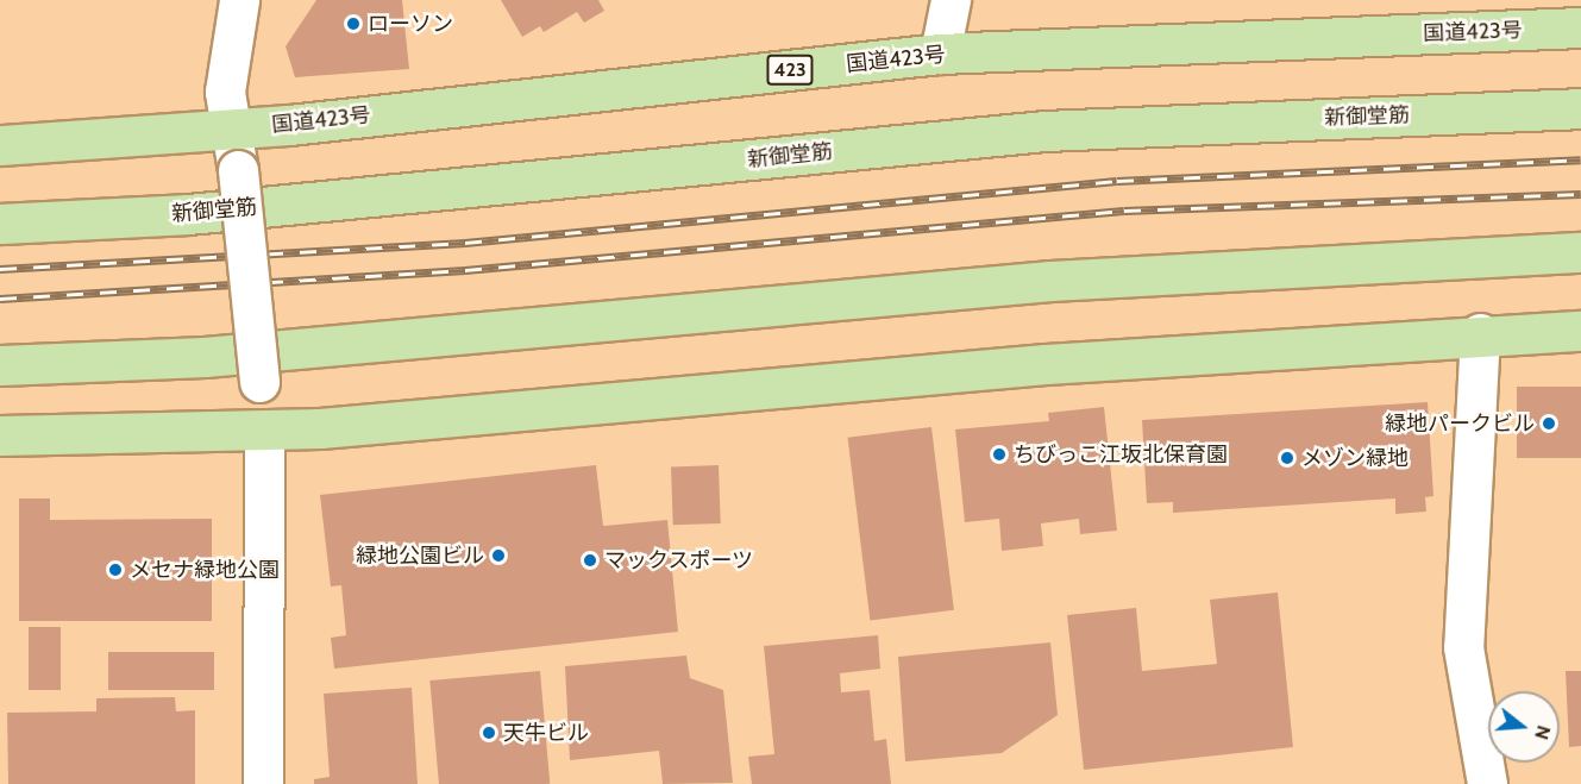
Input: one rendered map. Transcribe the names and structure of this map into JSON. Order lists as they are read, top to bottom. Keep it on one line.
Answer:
{"streets":{"highway":["国道423号","423","新御堂筋"]},"places":["ローソン","緑地パークビル","ちびっこ江坂北保育園","メゾン緑地","緑地公園ビル","マックスポーツ","メセナ緑地公園","天牛ビル"],"north":"right"}
